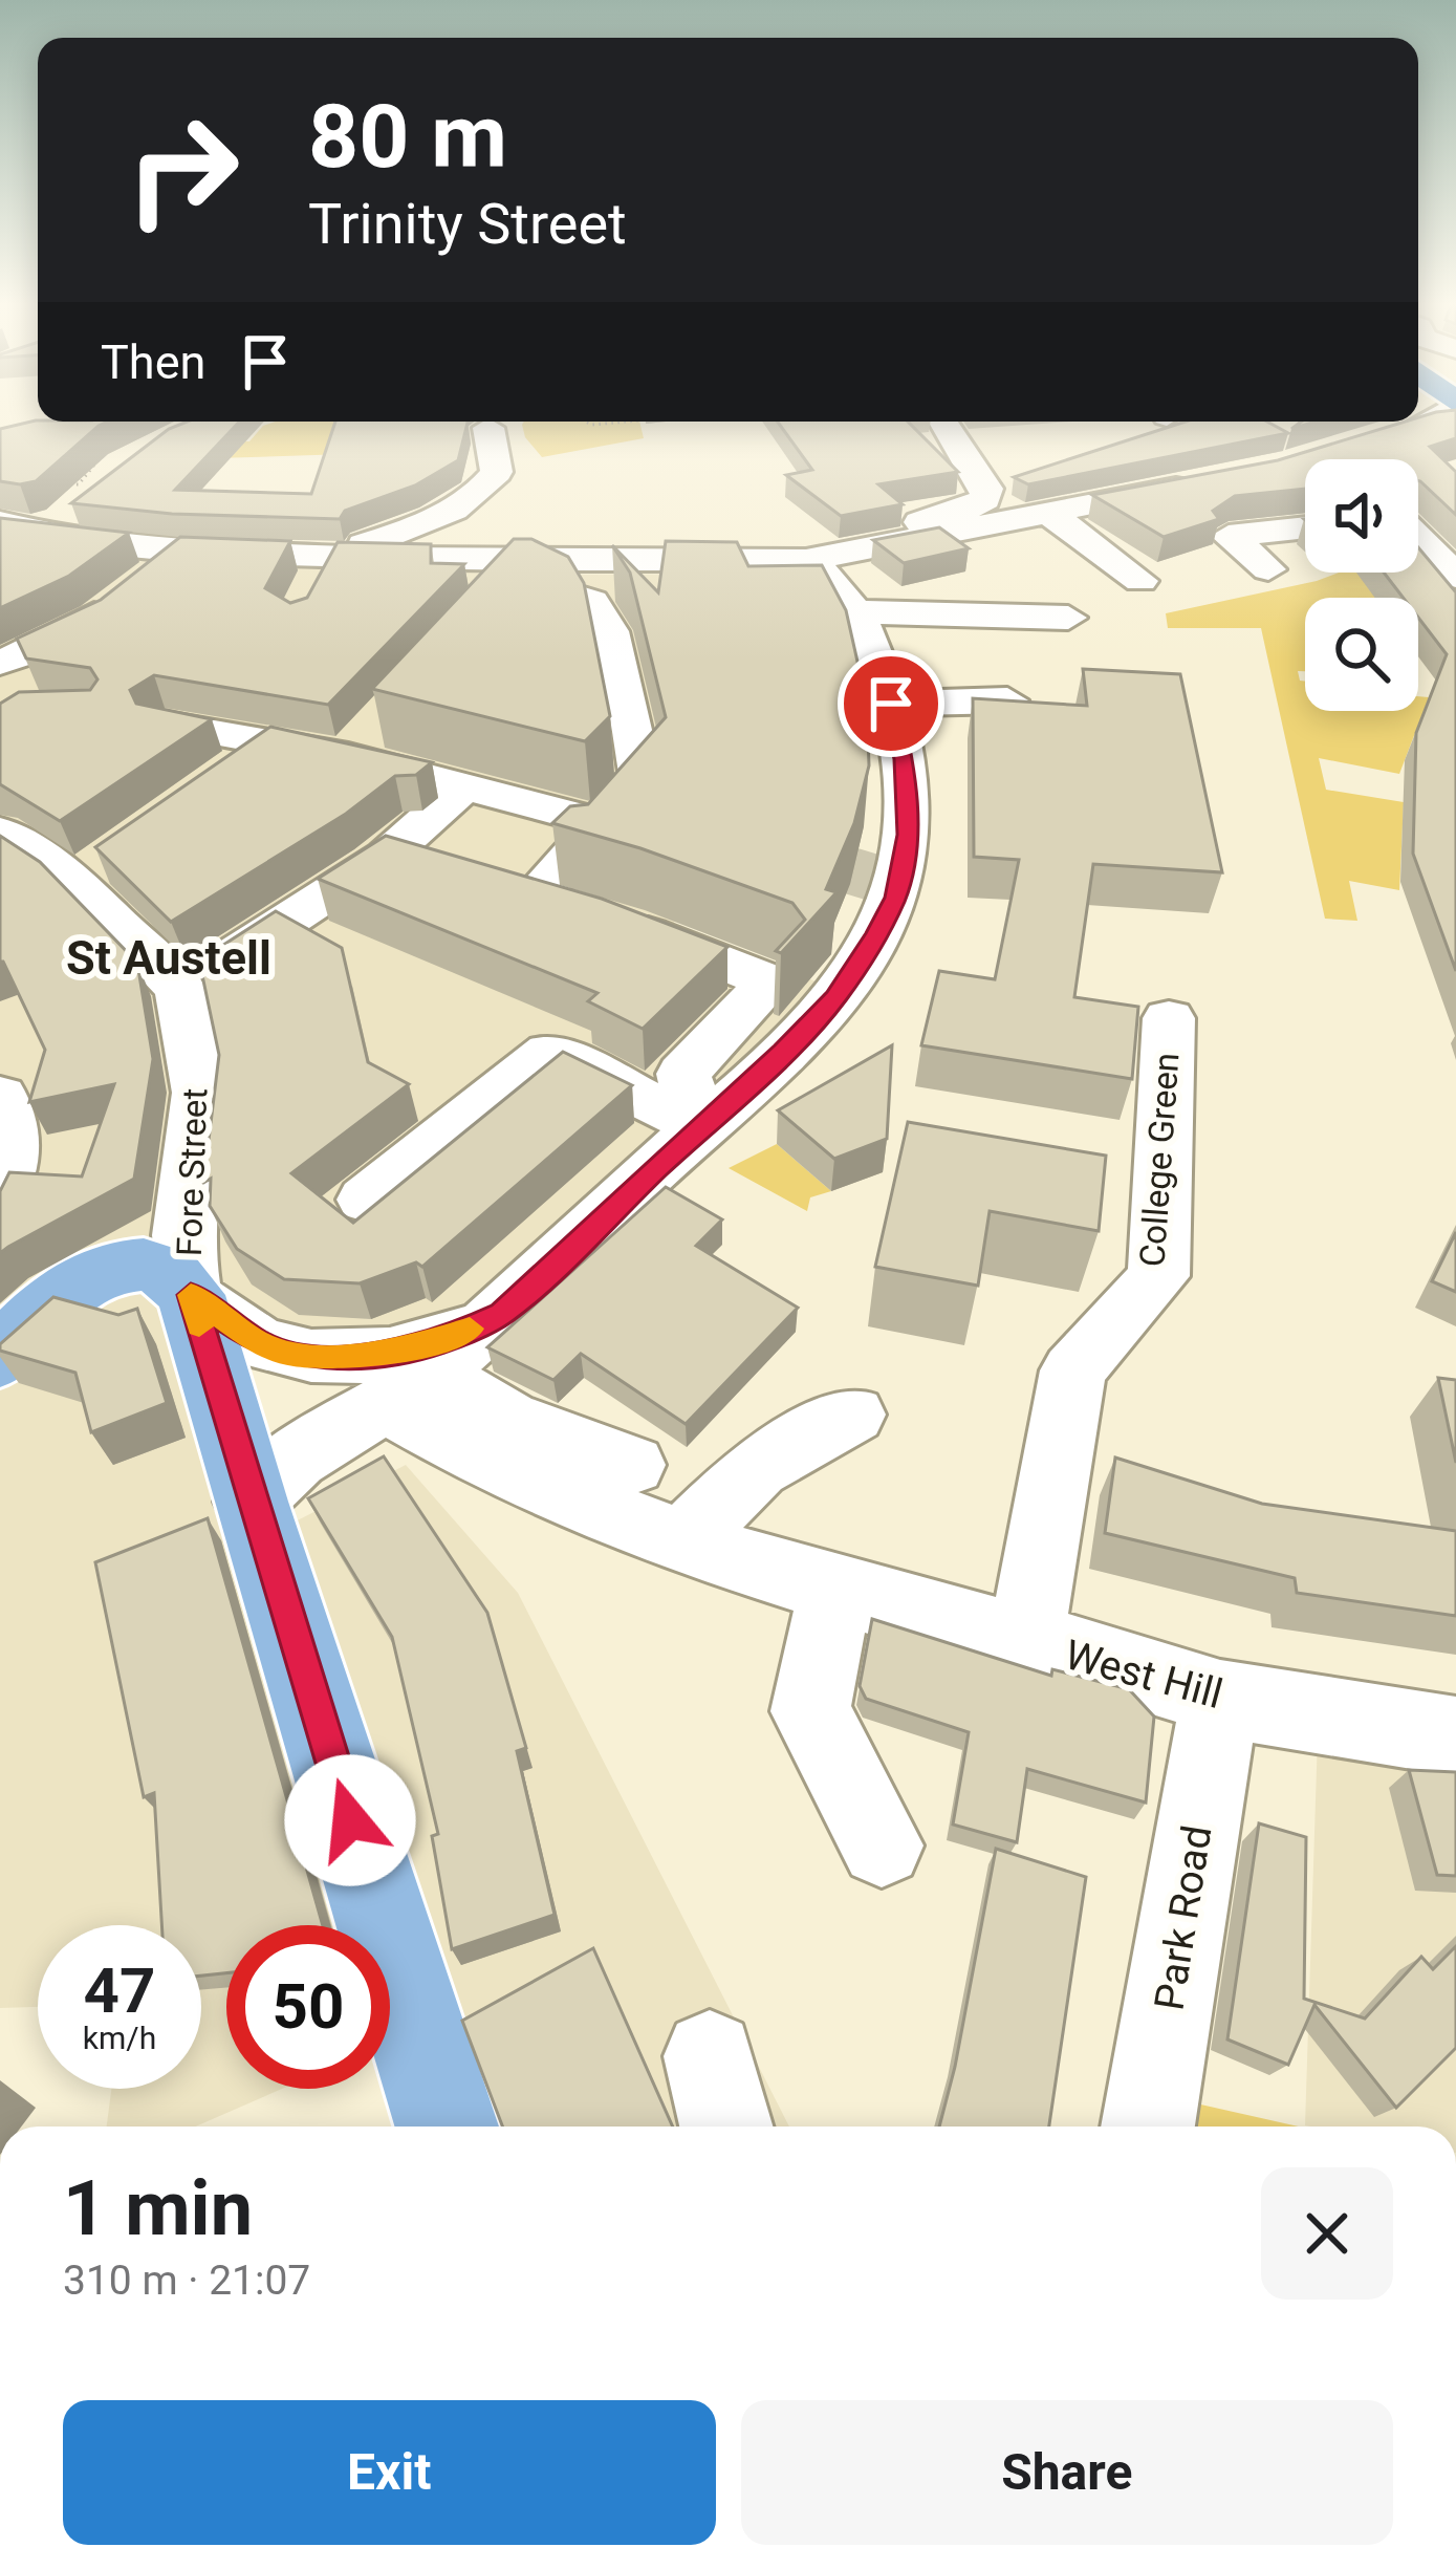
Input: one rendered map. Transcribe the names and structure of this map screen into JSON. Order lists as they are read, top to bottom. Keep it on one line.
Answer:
{"streets":{"street":["College Green","Fore Street","West Hill","Park Road"]},"crossings":[["College Green","West Hill"],["West Hill","Park Road"]],"districts":["St Austell"],"page":{"turn":["80 m","Trinity Street"],"then":"Then","speed":"47 km/h","limit":"50","heading":["1 min","310 m · 21:07"],"buttons":["Exit","Share"]}}
